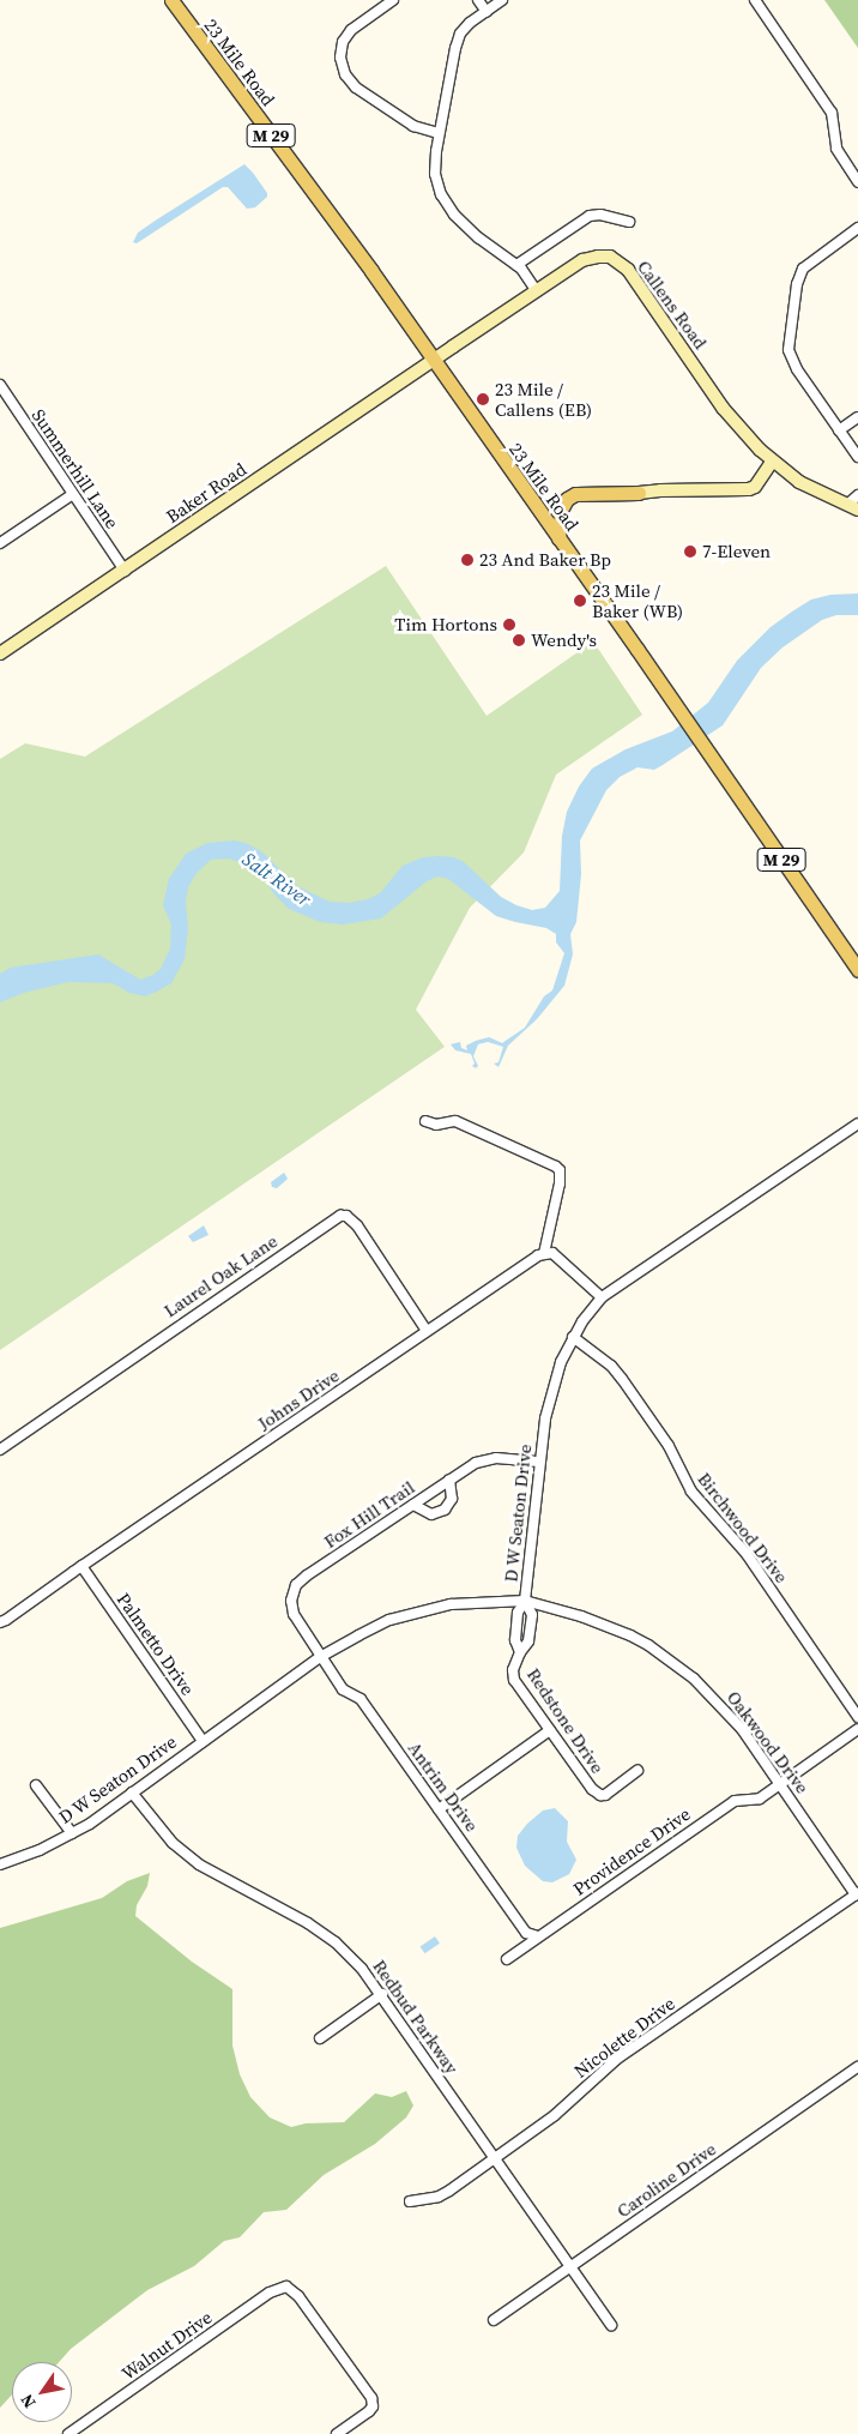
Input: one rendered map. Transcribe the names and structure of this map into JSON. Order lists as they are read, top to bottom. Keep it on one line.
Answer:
{"streets":{"main road":["23 Mile Road","M 29"],"street":["Callens Road","Summerhill Lane","Baker Road","Laurel Oak Lane","Johns Drive","D W Seaton Drive","Fox Hill Trail","Birchwood Drive","Palmetto Drive","Redstone Drive","Oakwood Drive","Antrim Drive","Providence Drive","Redbud Parkway","Nicolette Drive","Caroline Drive","Walnut Drive"]},"crossings":[["23 Mile Road","Callens Road"],["23 Mile Road","Baker Road"],["Callens Road","Baker Road"],["Summerhill Lane","Baker Road"],["Laurel Oak Lane","Johns Drive"],["Johns Drive","Palmetto Drive"],["D W Seaton Drive","Fox Hill Trail"],["D W Seaton Drive","Birchwood Drive"],["D W Seaton Drive","Palmetto Drive"],["D W Seaton Drive","Redstone Drive"],["D W Seaton Drive","Oakwood Drive"],["D W Seaton Drive","Antrim Drive"],["D W Seaton Drive","Redbud Parkway"],["Fox Hill Trail","Antrim Drive"],["Redstone Drive","Oakwood Drive"],["Oakwood Drive","Providence Drive"],["Oakwood Drive","Nicolette Drive"],["Antrim Drive","Providence Drive"],["Redbud Parkway","Nicolette Drive"],["Redbud Parkway","Caroline Drive"]],"water":["Salt River"],"places":["23 Mile / Callens (EB)","7-Eleven","23 And Baker Bp","23 Mile / Baker (WB)","Tim Hortons","Wendy's"],"north":"bottom left"}
